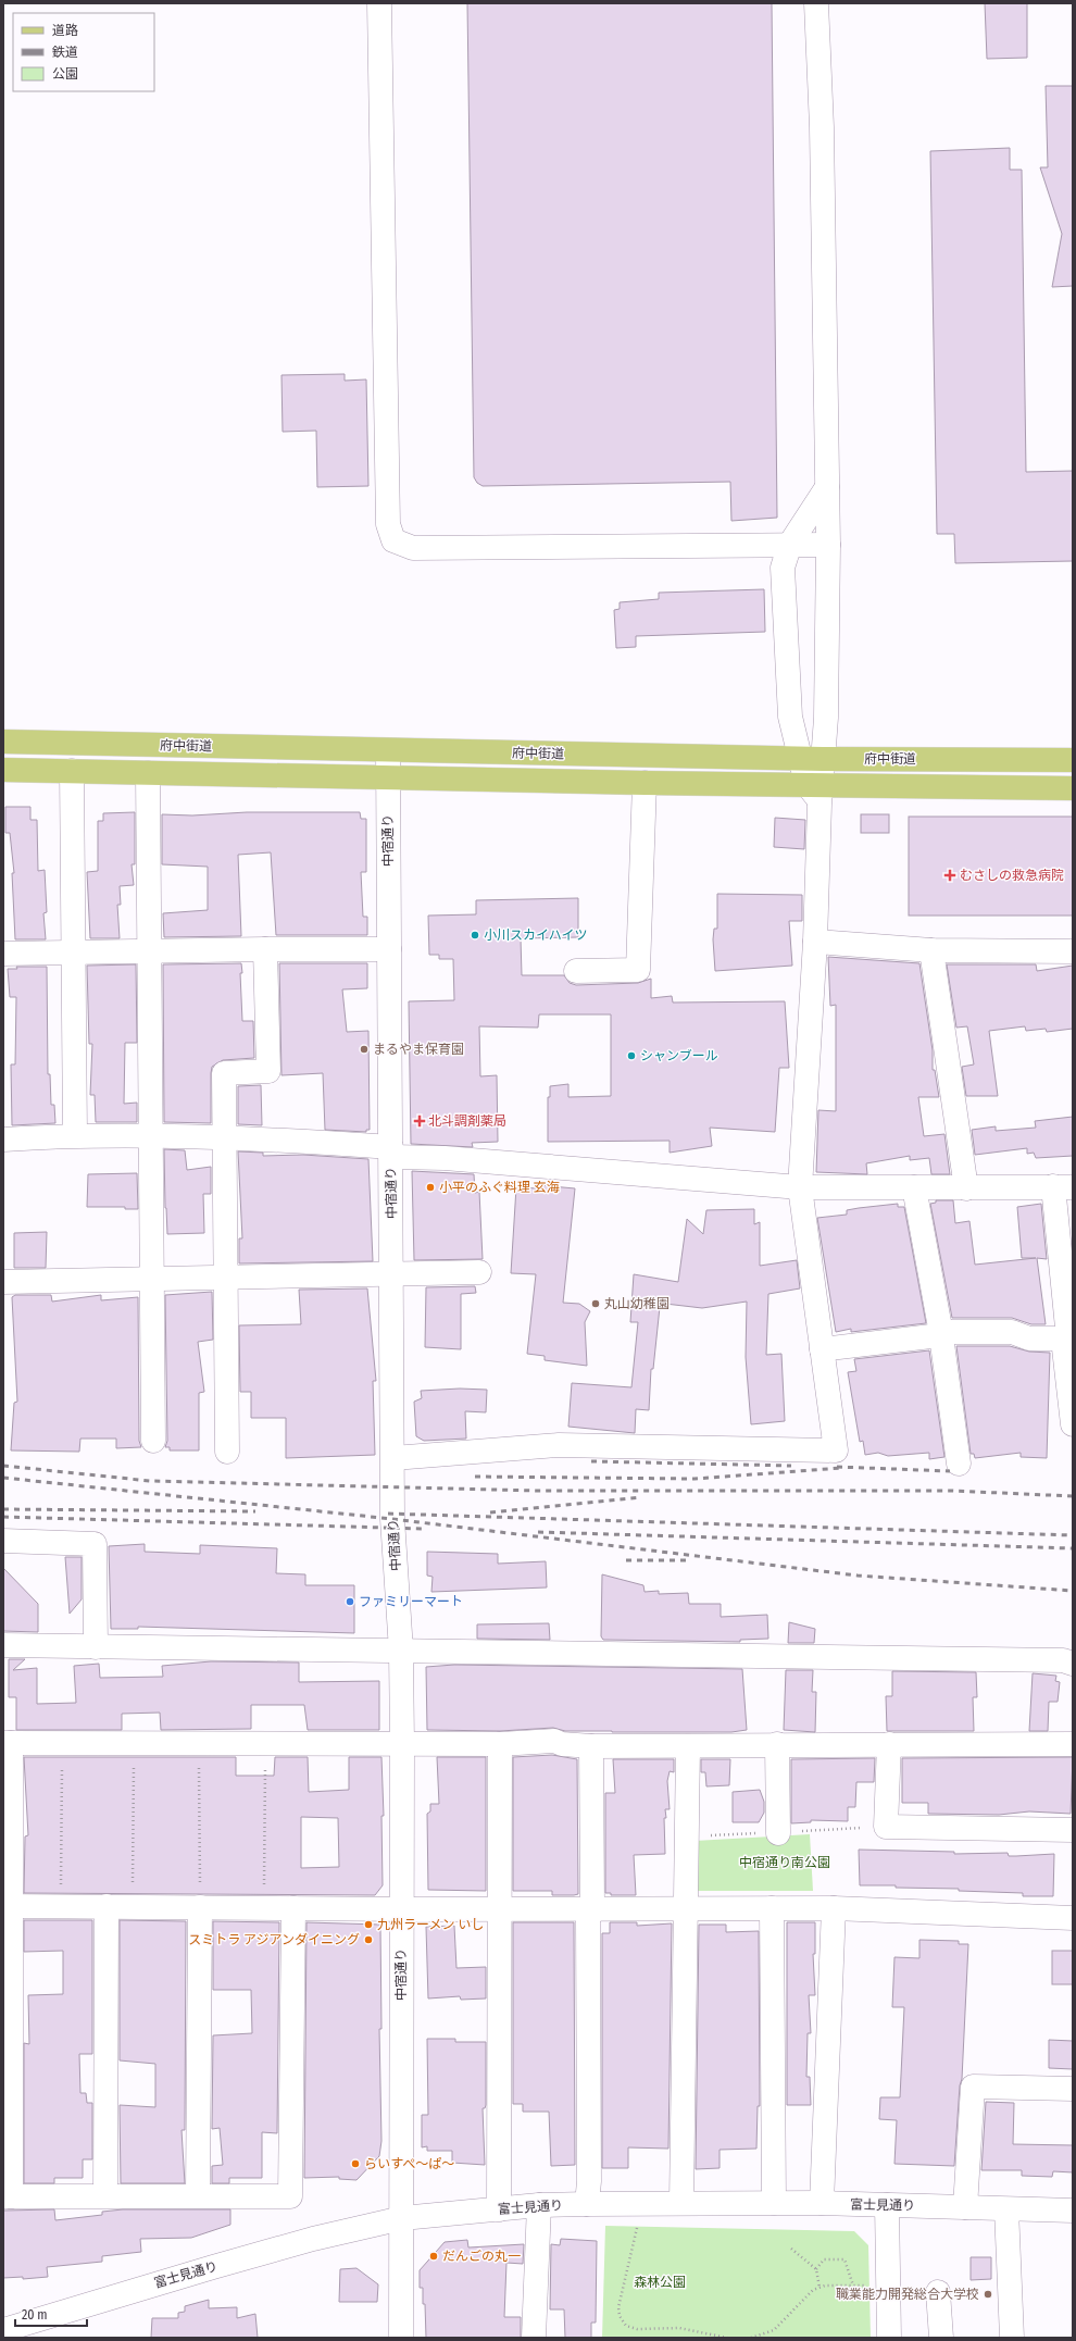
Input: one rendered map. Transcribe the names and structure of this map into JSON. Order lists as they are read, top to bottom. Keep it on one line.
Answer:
{"streets":{"main road":["府中街道"],"street":["中宿通り","富士見通り"]},"crossings":[["府中街道","中宿通り"],["中宿通り","富士見通り"]],"parks":["中宿通り南公園","森林公園"],"places":{"health":["むさしの救急病院","北斗調剤薬局"],"other":["小川スカイハイツ","まるやま保育園","シャンブール","小平のふぐ料理 玄海","丸山幼稚園","ファミリーマート","九州ラーメン いし","スミトラ アジアンダイニング","らいすぺ～ぱ～","だんごの丸一","職業能力開発総合大学校"]},"legend":["道路","鉄道","公園"],"scale_bar":"20 m"}
